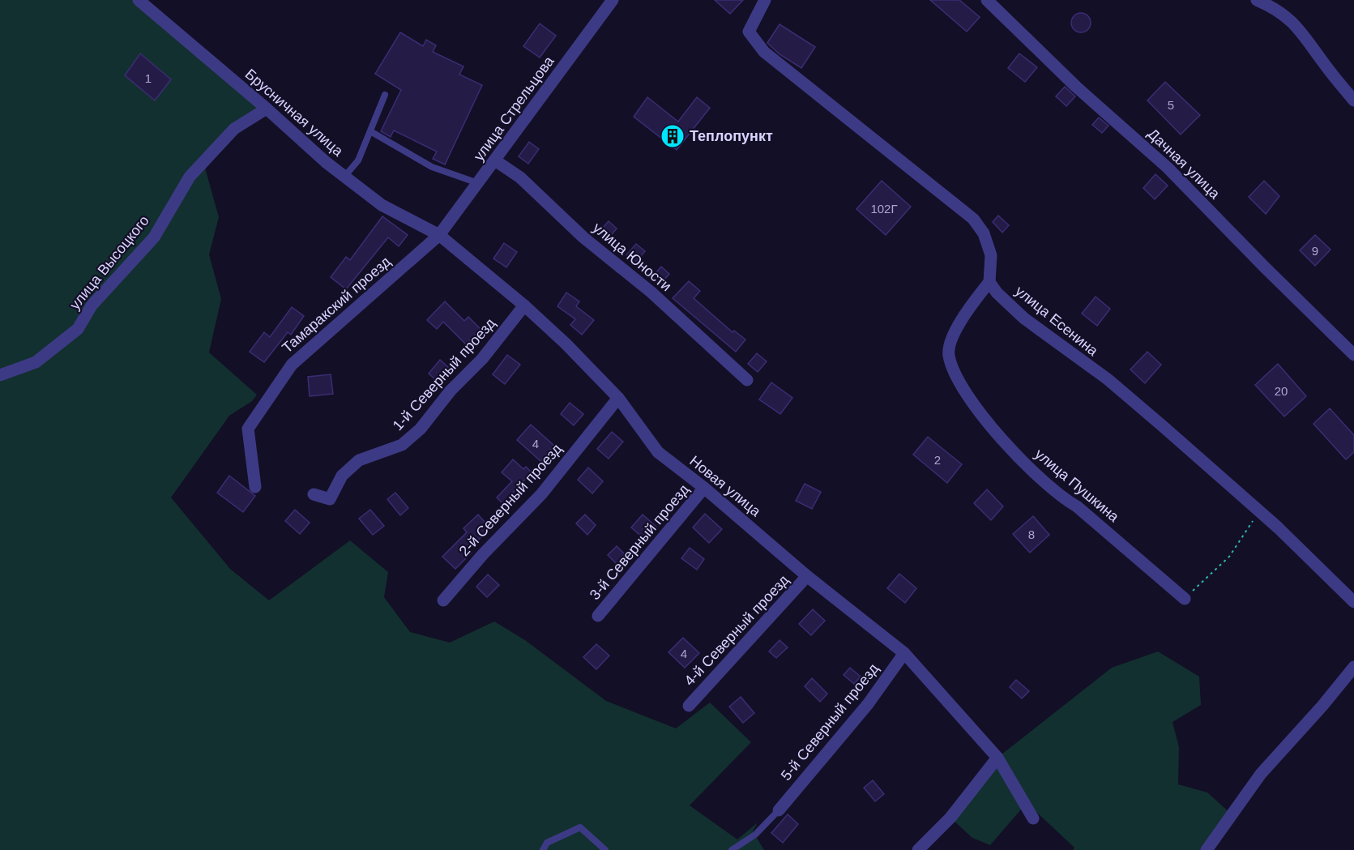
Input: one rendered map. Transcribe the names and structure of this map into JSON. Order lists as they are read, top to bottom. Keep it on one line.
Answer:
{"streets":{"street":["улица Стрельцова","Брусничная улица","Дачная улица","улица Юности","улица Высоцкого","Тамаракский проезд","улица Есенина","1-й Северный проезд","улица Пушкина","Новая улица","2-й Северный проезд","3-й Северный проезд","4-й Северный проезд","5-й Северный проезд"]},"crossings":[["улица Стрельцова","Брусничная улица"],["улица Стрельцова","улица Юности"],["улица Стрельцова","Тамаракский проезд"],["улица Стрельцова","Новая улица"],["Брусничная улица","улица Высоцкого"],["Брусничная улица","Тамаракский проезд"],["Брусничная улица","Новая улица"],["Тамаракский проезд","Новая улица"],["улица Есенина","улица Пушкина"],["1-й Северный проезд","Новая улица"],["Новая улица","2-й Северный проезд"],["Новая улица","3-й Северный проезд"],["Новая улица","4-й Северный проезд"],["Новая улица","5-й Северный проезд"]],"places":{"building":["Теплопункт"]},"house_numbers":["1","5","102Г","9","20","4","2","8","4"]}
